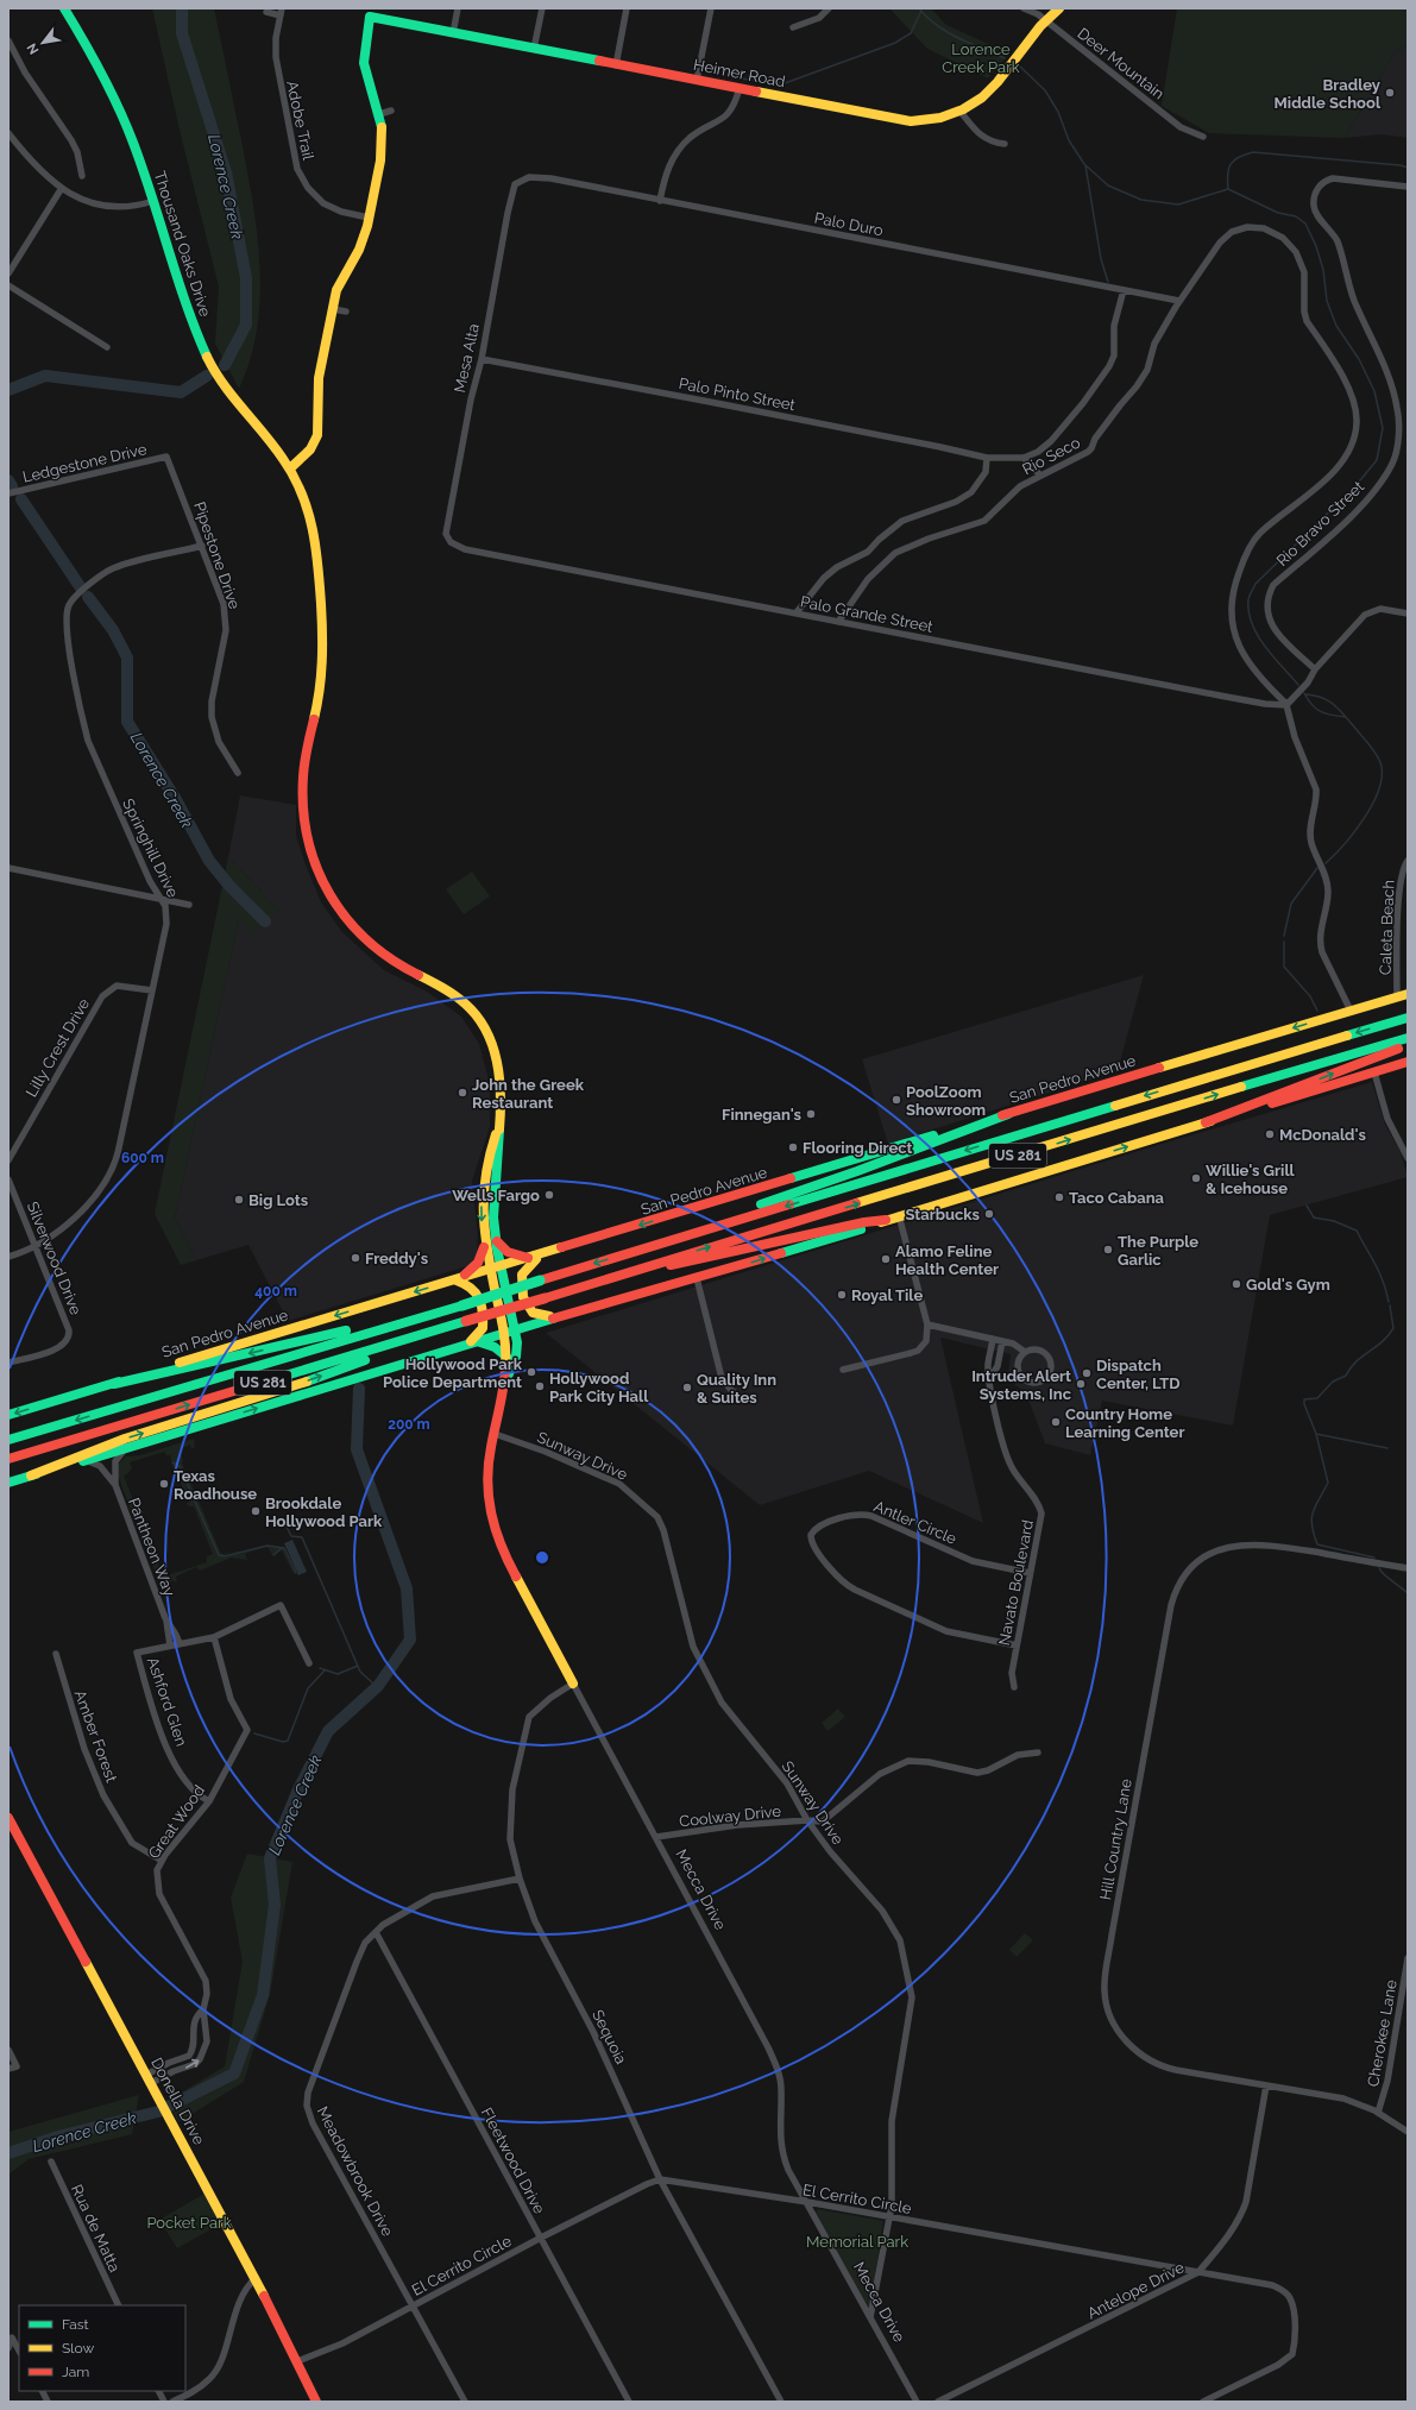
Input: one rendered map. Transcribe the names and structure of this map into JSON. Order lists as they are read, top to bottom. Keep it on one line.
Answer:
{"streets":{"main road":["Heimer Road","Thousand Oaks Drive","San Pedro Avenue","US 281","Mecca Drive","Donella Drive"],"street":["Deer Mountain","Adobe Trail","Palo Duro","Mesa Alta","Palo Pinto Street","Rio Seco","Ledgestone Drive","Rio Bravo Street","Pipestone Drive","Palo Grande Street","Springhill Drive","Caleta Beach","Lilly Crest Drive","Silverwood Drive","Sunway Drive","Antler Circle","Pantheon Way","Navato Boulevard","Ashford Glen","Amber Forest","Coolway Drive","Great Wood","Hill Country Lane","Cherokee Lane","Sequoia","Fleetwood Drive","Meadowbrook Drive","El Cerrito Circle","Rua de Matta","Antelope Drive"]},"crossings":[["Deer Mountain","Heimer Road"],["Palo Duro","Mesa Alta"],["Palo Duro","Rio Seco"],["Thousand Oaks Drive","San Pedro Avenue"],["Thousand Oaks Drive","Mecca Drive"],["Mesa Alta","Palo Pinto Street"],["Mesa Alta","Palo Grande Street"],["Palo Pinto Street","Rio Seco"],["Rio Seco","Rio Bravo Street"],["Rio Seco","Palo Grande Street"],["Ledgestone Drive","Pipestone Drive"],["Rio Bravo Street","Palo Grande Street"],["Pipestone Drive","Springhill Drive"],["Springhill Drive","Lilly Crest Drive"],["Springhill Drive","Silverwood Drive"],["Caleta Beach","San Pedro Avenue"],["San Pedro Avenue","Mecca Drive"],["Sunway Drive","Coolway Drive"],["Sunway Drive","Mecca Drive"],["Sunway Drive","El Cerrito Circle"],["Antler Circle","Navato Boulevard"],["Pantheon Way","Ashford Glen"],["Ashford Glen","Great Wood"],["Amber Forest","Great Wood"],["Coolway Drive","Mecca Drive"],["Great Wood","Donella Drive"],["Hill Country Lane","Cherokee Lane"],["Hill Country Lane","Antelope Drive"],["Mecca Drive","Sequoia"],["Mecca Drive","El Cerrito Circle"],["Sequoia","Meadowbrook Drive"],["Sequoia","El Cerrito Circle"],["Donella Drive","El Cerrito Circle"],["Fleetwood Drive","Meadowbrook Drive"],["Fleetwood Drive","El Cerrito Circle"],["Meadowbrook Drive","El Cerrito Circle"],["El Cerrito Circle","Antelope Drive"]],"water":["Lorence Creek"],"parks":["Lorence Creek Park","Pocket Park","Memorial Park"],"places":["Bradley Middle School","John the Greek Restaurant","PoolZoom Showroom","Finnegan's","McDonald's","Flooring Direct","Willie's Grill & Icehouse","Wells Fargo","Taco Cabana","Big Lots","Starbucks","The Purple Garlic","Freddy's","Alamo Feline Health Center","Gold's Gym","Royal Tile","Hollywood Park Police Department","Dispatch Center, LTD","Intruder Alert Systems, Inc","Hollywood Park City Hall","Quality Inn & Suites","Country Home Learning Center","Texas Roadhouse","Brookdale Hollywood Park"],"legend":["Fast","Slow","Jam"],"north":"bottom left","rings":["600 m","400 m","200 m"]}
